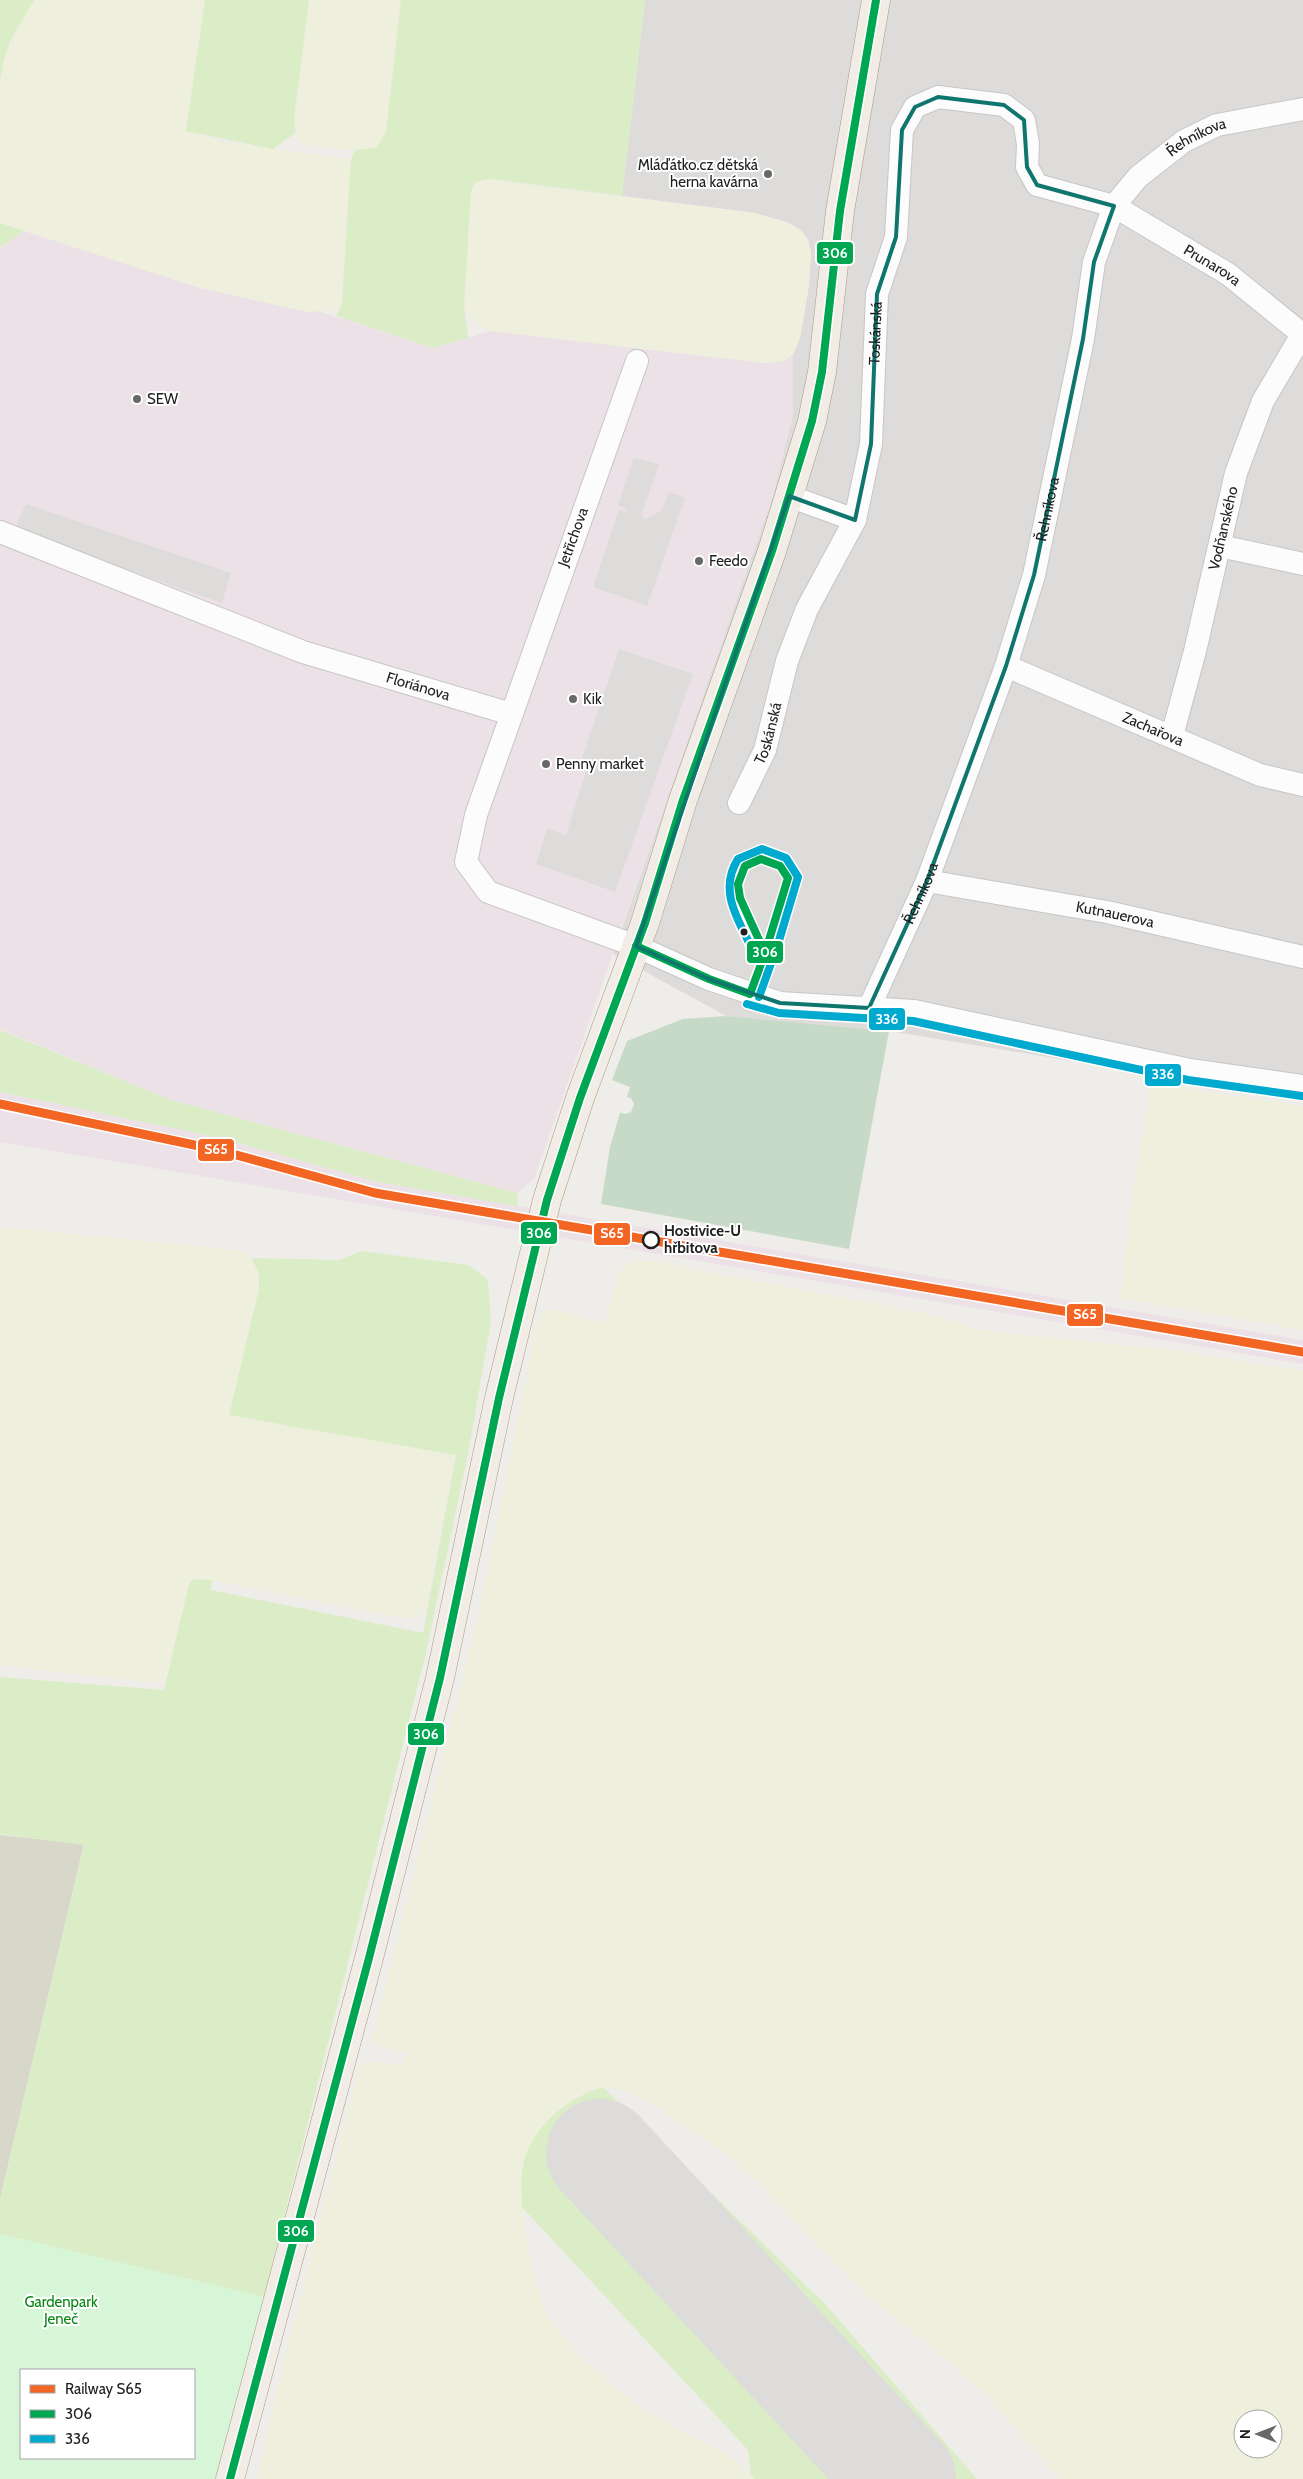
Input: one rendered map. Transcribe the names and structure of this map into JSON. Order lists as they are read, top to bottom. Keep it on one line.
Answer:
{"streets":{"street":["Řehníkova","Prunarova","Toskánská","Vodňanského","Jetřichova","Floriánova","Zachařova","Kutnauerova"]},"crossings":[["Řehníkova","Prunarova"],["Řehníkova","Toskánská"],["Řehníkova","Zachařova"],["Řehníkova","Kutnauerova"],["Prunarova","Toskánská"],["Prunarova","Vodňanského"],["Vodňanského","Zachařova"],["Jetřichova","Floriánova"]],"parks":["Gardenpark Jeneč"],"places":["Mláďátko.cz dětská herna kavárna","SEW","Feedo","Kik","Penny market","Hostivice-U hřbitova"],"lines":["transit line 306","transit line 336","rail line S65"],"legend":["Railway S65","306","336"],"north":"left"}
